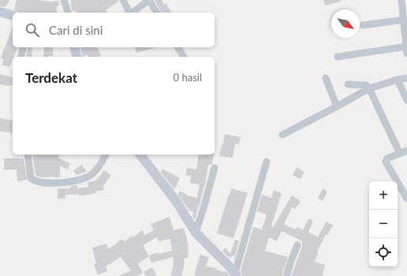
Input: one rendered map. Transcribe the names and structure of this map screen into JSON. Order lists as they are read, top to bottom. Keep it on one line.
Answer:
{"north":"bottom right","page":{"search":"Cari di sini","heading":["Terdekat","0 hasil"],"map_buttons":["+","−"]}}
